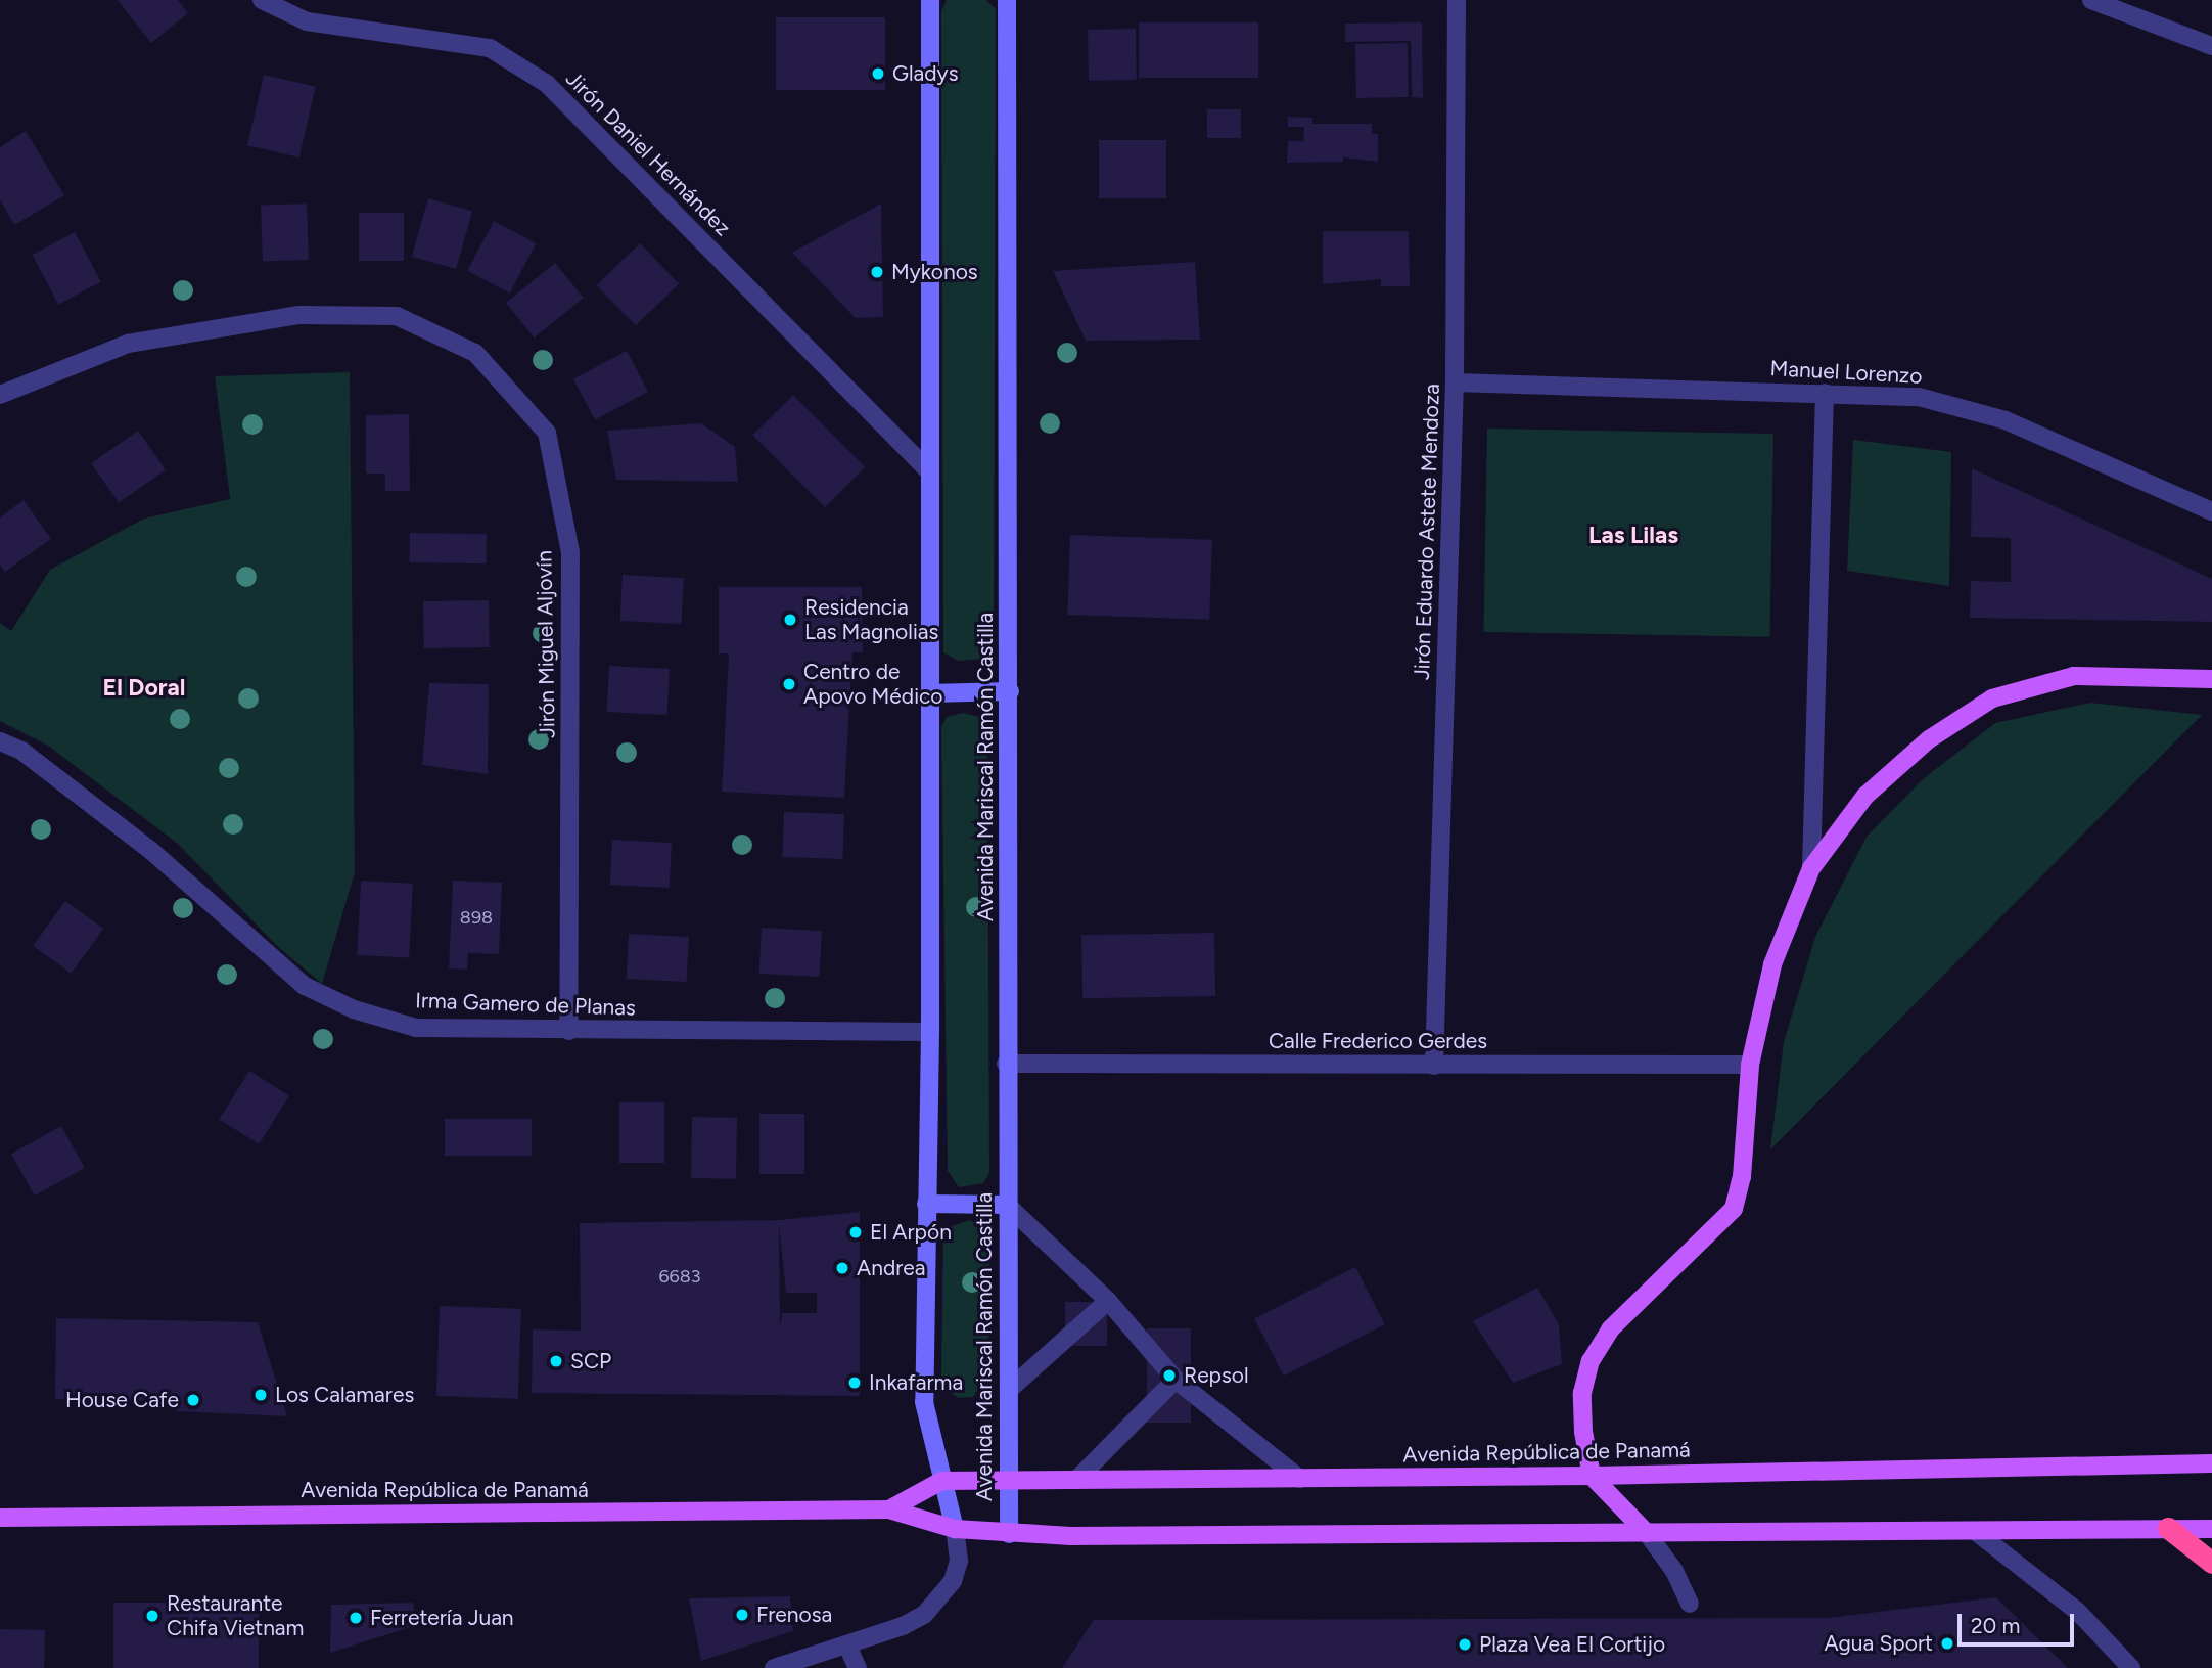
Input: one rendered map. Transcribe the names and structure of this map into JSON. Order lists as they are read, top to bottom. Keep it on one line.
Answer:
{"streets":{"main road":["Avenida Mariscal Ramón Castilla","Avenida República de Panamá"],"street":["Jirón Daniel Hernández","Manuel Lorenzo","Jirón Eduardo Astete Mendoza","Jirón Miguel Aljovín","Irma Gamero de Planas","Calle Frederico Gerdes"]},"crossings":[["Jirón Daniel Hernández","Avenida Mariscal Ramón Castilla"],["Manuel Lorenzo","Jirón Eduardo Astete Mendoza"],["Jirón Eduardo Astete Mendoza","Calle Frederico Gerdes"],["Jirón Miguel Aljovín","Irma Gamero de Planas"],["Avenida Mariscal Ramón Castilla","Irma Gamero de Planas"],["Avenida Mariscal Ramón Castilla","Calle Frederico Gerdes"],["Avenida Mariscal Ramón Castilla","Avenida República de Panamá"]],"districts":["Las Lilas","El Doral"],"places":["Gladys","Mykonos","Residencia Las Magnolias","Centro de Apovo Médico","El Arpón","Andrea","SCP","Repsol","Inkafarma","Los Calamares","House Cafe","Frenosa","Restaurante Chifa Vietnam","Ferretería Juan","Agua Sport","Plaza Vea El Cortijo"],"house_numbers":["898","6683"],"scale_bar":"20 m"}
